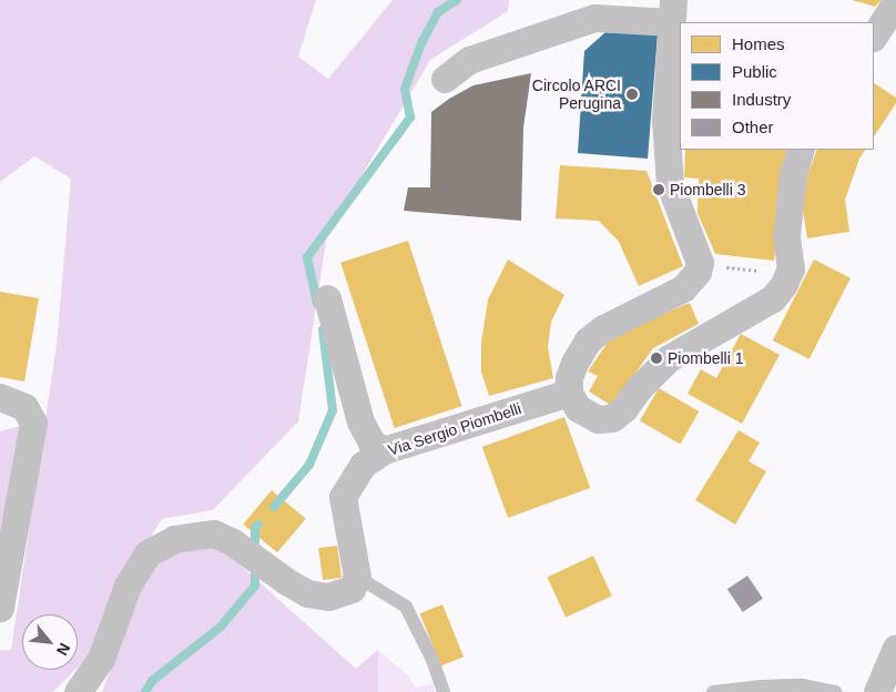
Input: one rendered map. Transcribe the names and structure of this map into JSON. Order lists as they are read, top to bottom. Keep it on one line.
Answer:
{"streets":{"street":["Via Sergio Piombelli"]},"places":["Circolo ARCI Perugina","Piombelli 3","Piombelli 1"],"legend":["Homes","Public","Industry","Other"],"north":"bottom right"}
